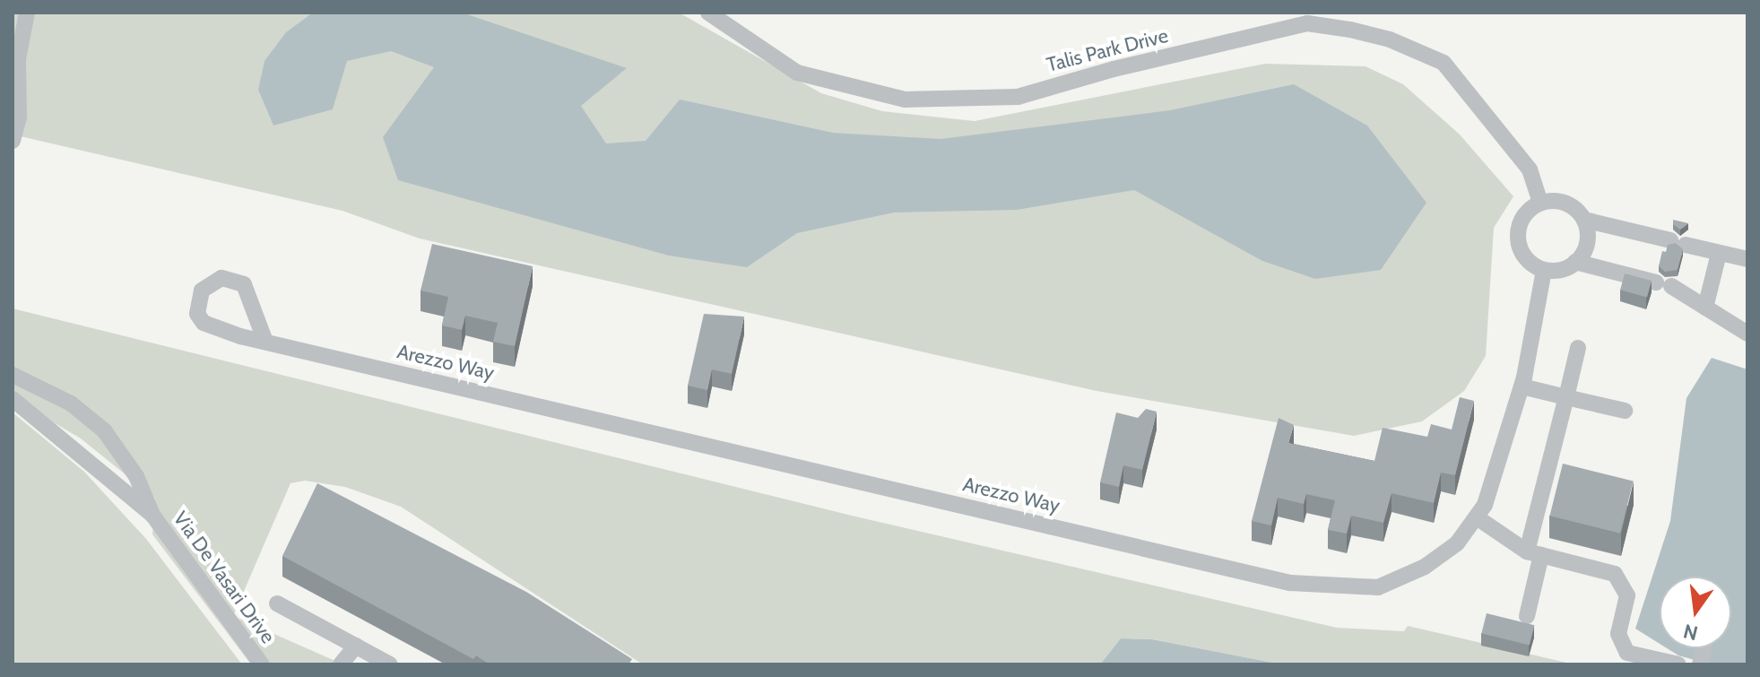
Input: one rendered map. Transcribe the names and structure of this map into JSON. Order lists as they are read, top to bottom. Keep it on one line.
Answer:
{"streets":{"street":["Talis Park Drive","Arezzo Way","Via De Vasari Drive"]},"crossings":[["Talis Park Drive","Arezzo Way"]],"north":"bottom"}
